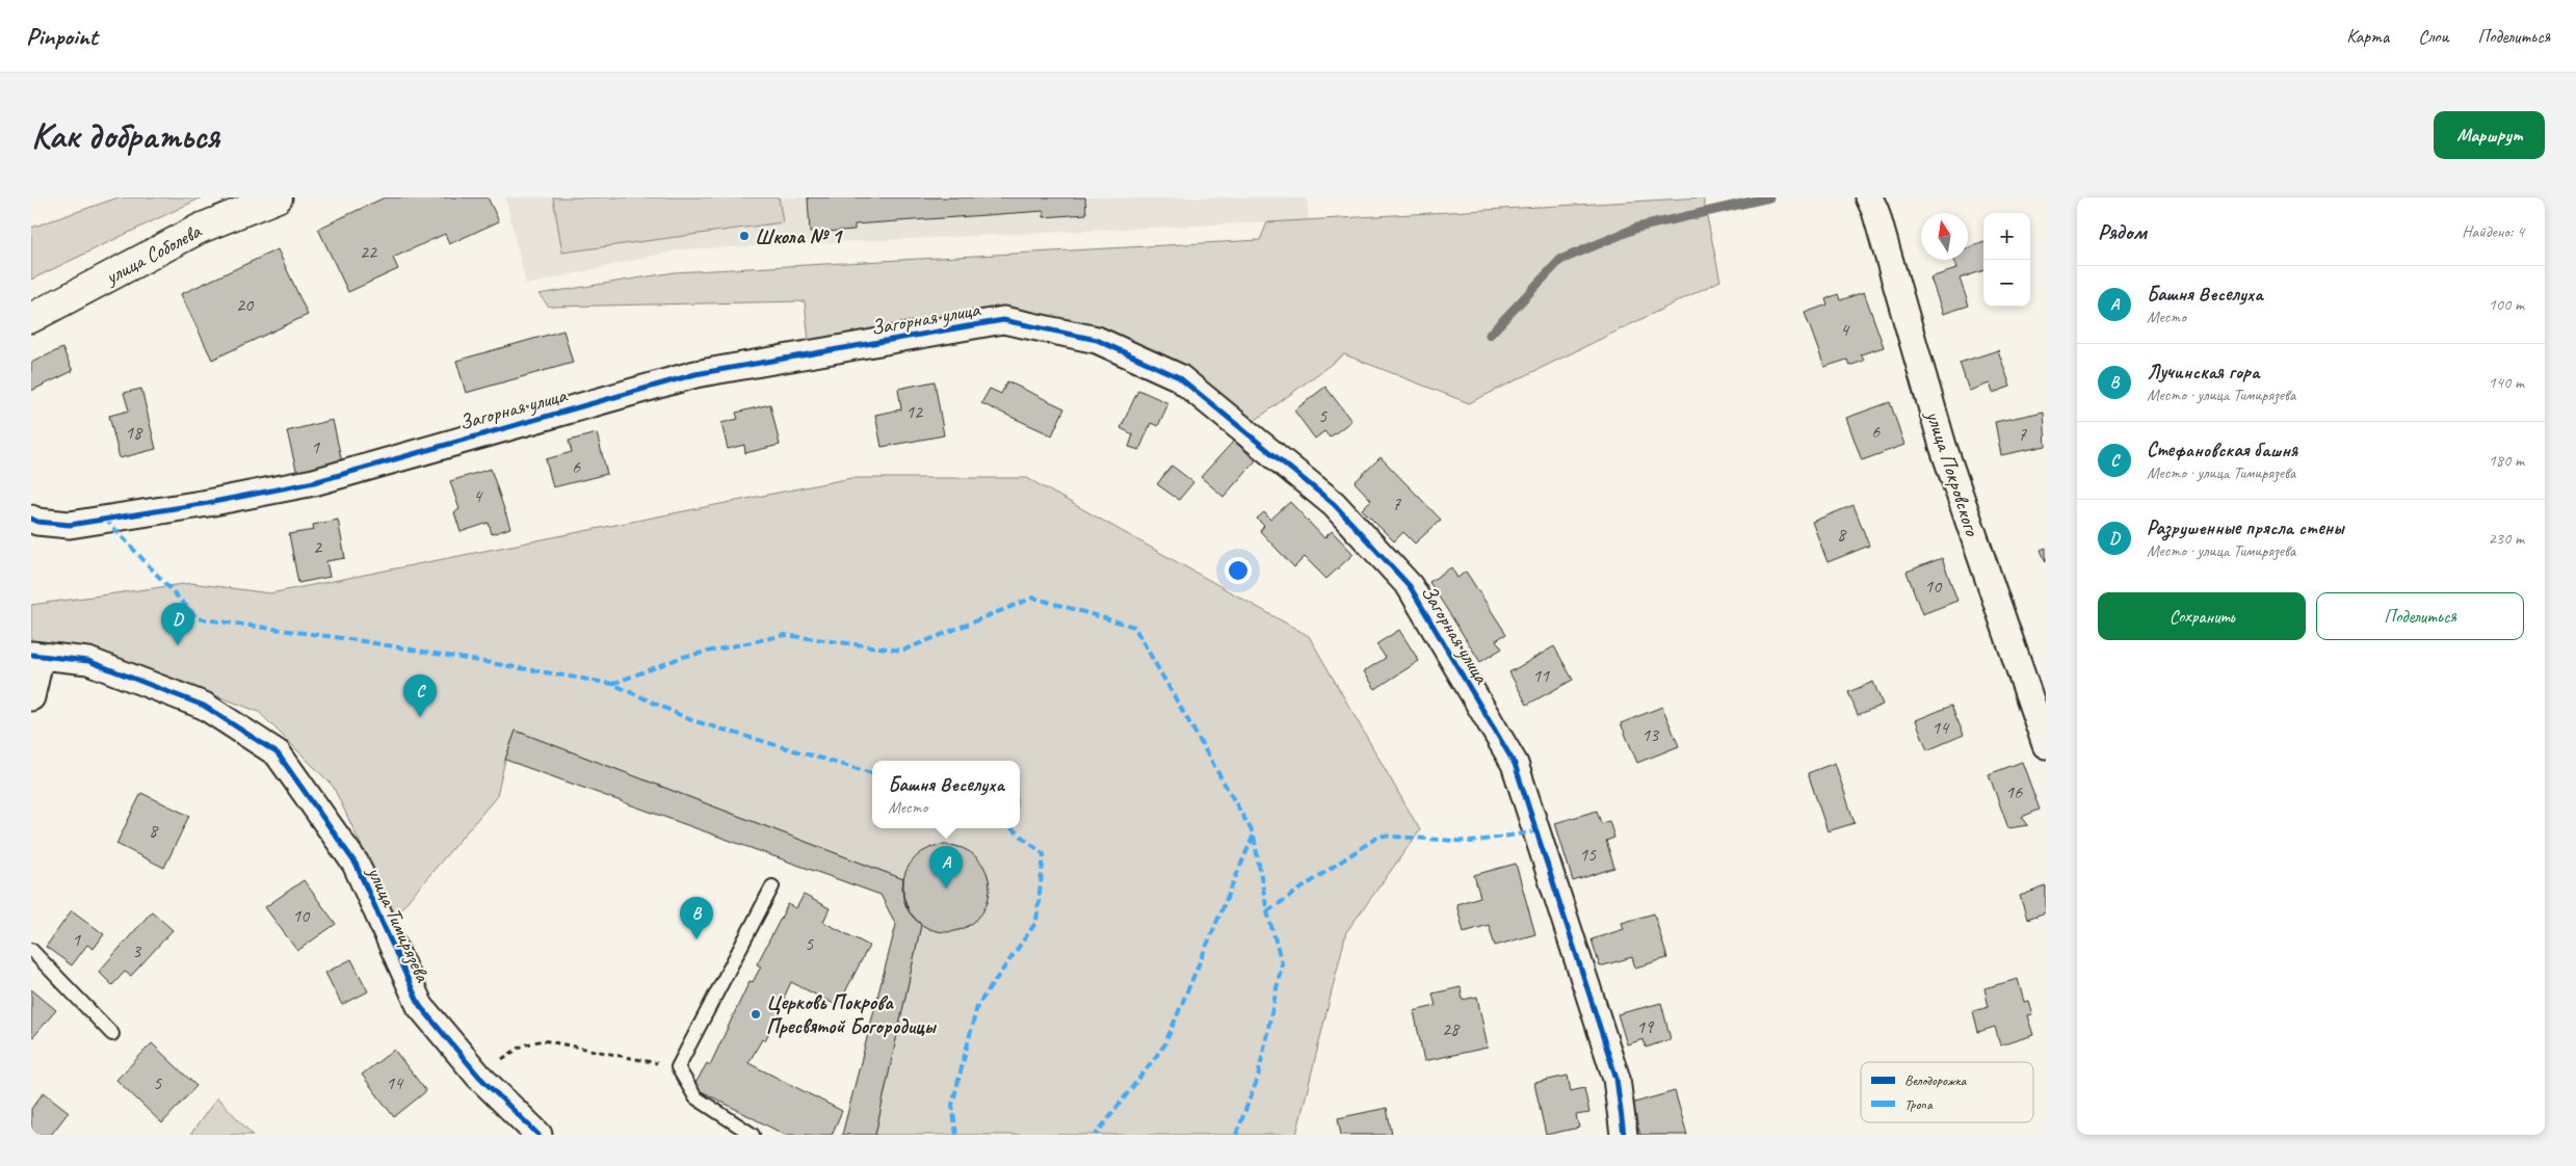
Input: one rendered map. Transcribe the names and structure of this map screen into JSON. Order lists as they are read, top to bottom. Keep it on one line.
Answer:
{"streets":{"main road":["улица Соболева"],"street":["Загорная улица","улица Покровского","улица Тимирязева"]},"places":["Школа № 1","Церковь Покрова Пресвятой Богородицы"],"house_numbers":["22","20","4","12","5","6","18","7","1","6","4","7","8","2","10","11","14","13","16","8","15","10","1","5","3","19","28","5","14"],"legend":["Велодорожка","Тропа"],"north":"top","page":{"header":"Pinpoint","nav":["Карта","Слои","Поделиться"],"buttons":["Маршрут",["Сохранить","Поделиться"]],"title":"Как добраться","heading":["Рядом","Найдено: 4"],"map_buttons":["+","−"],"list":[{"mark":"A","name":"Башня Веселуха","note":"Место","value":"100 m"},{"mark":"B","name":"Лучинская гора","note":"Место · улица Тимирязева","value":"140 m"},{"mark":"C","name":"Стефановская башня","note":"Место · улица Тимирязева","value":"180 m"},{"mark":"D","name":"Разрушенные прясла стены","note":"Место · улица Тимирязева","value":"230 m"}],"pins":["D","C","A","B"],"popup":["Башня Веселуха","Место"]}}
